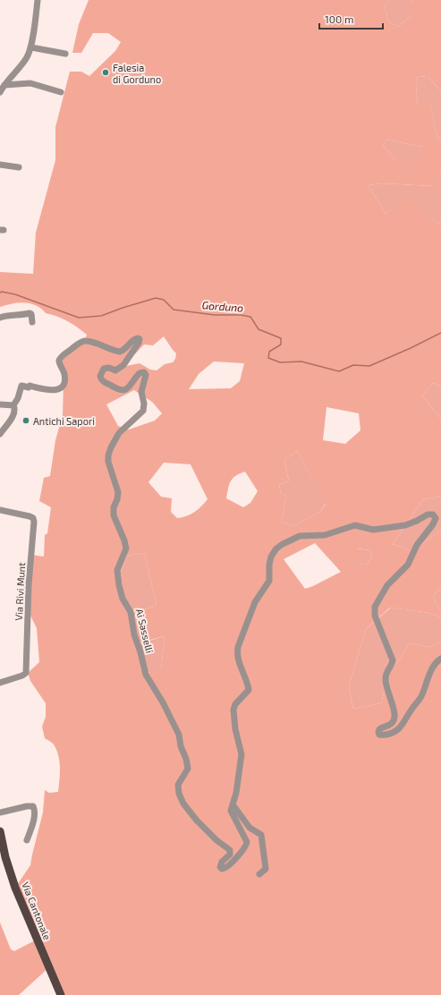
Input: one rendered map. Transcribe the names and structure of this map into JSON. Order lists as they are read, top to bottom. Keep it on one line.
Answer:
{"streets":{"main road":["Via Cantonale"],"street":["Via Rivi Munt","Ai Sasselli"]},"water":["Gorduno"],"places":["Falesia di Gorduno","Antichi Sapori"],"scale_bar":"100 m"}
